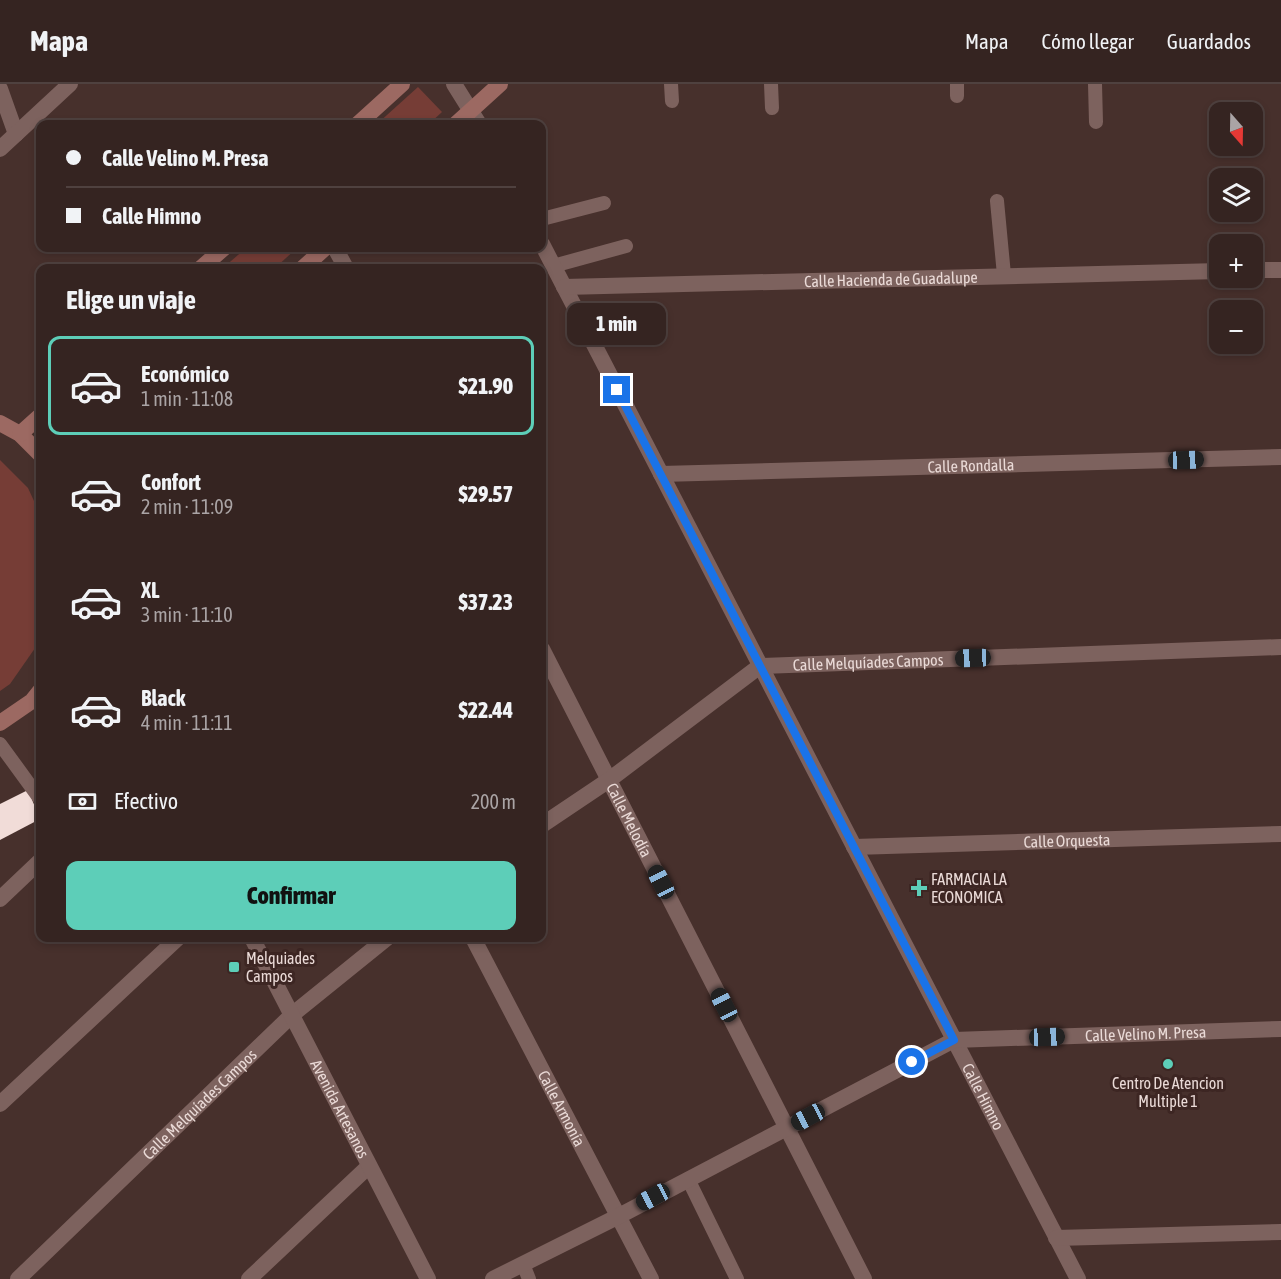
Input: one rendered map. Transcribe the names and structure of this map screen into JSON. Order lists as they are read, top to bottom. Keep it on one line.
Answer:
{"streets":{"street":["Calle Hacienda de Guadalupe","Calle Rondalla","Calle Melquíades Campos","Calle Melodía","Calle Orquesta","Calle Velino M. Presa","Calle Himno","Avenida Artesanos","Calle Armonía"]},"crossings":[["Calle Hacienda de Guadalupe","Calle Himno"],["Calle Rondalla","Calle Himno"],["Calle Melquíades Campos","Calle Himno"],["Calle Melquíades Campos","Avenida Artesanos"],["Calle Melodía","Calle Velino M. Presa"],["Calle Orquesta","Calle Himno"],["Calle Velino M. Presa","Calle Himno"],["Calle Velino M. Presa","Calle Armonía"]],"places":{"health":["FARMACIA LA ECONOMICA"],"transit":["Melquiades Campos"],"other":["Centro De Atencion Multiple 1"]},"north":"bottom","page":{"header":"Mapa","nav":["Mapa","Cómo llegar","Guardados"],"map_buttons":["+","−"],"banner":["Calle Velino M. Presa","Calle Himno"],"heading":"Elige un viaje","bubble":"1 min","list":[{"name":"Económico","note":"1 min · 11:08","value":"$21.90"},{"name":"Confort","note":"2 min · 11:09","value":"$29.57"},{"name":"XL","note":"3 min · 11:10","value":"$37.23"},{"name":"Black","note":"4 min · 11:11","value":"$22.44"}],"pay":["Efectivo","200 m"],"buttons":"Confirmar"}}
